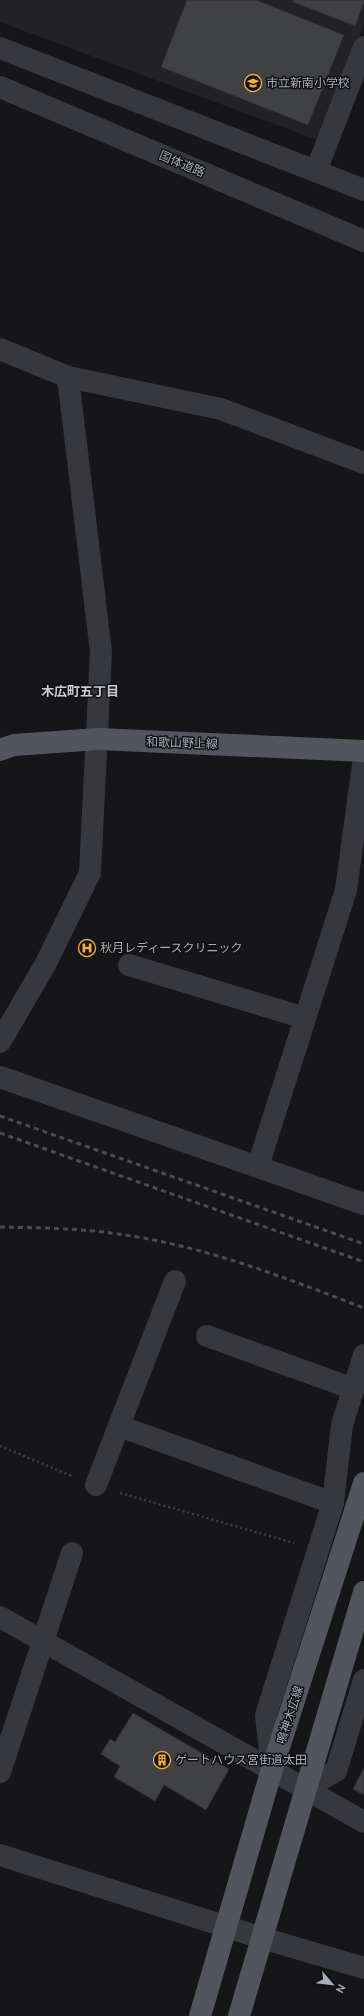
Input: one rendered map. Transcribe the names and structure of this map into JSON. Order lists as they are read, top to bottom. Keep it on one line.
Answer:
{"streets":{"main road":["和歌山野上線","鳴神木広線"],"street":["国体道路"]},"districts":["木広町五丁目"],"places":{"school or university":["市立新南小学校"],"hospital":["秋月レディースクリニック"],"building":["ゲートハウス宮街道太田"]},"north":"bottom right"}
